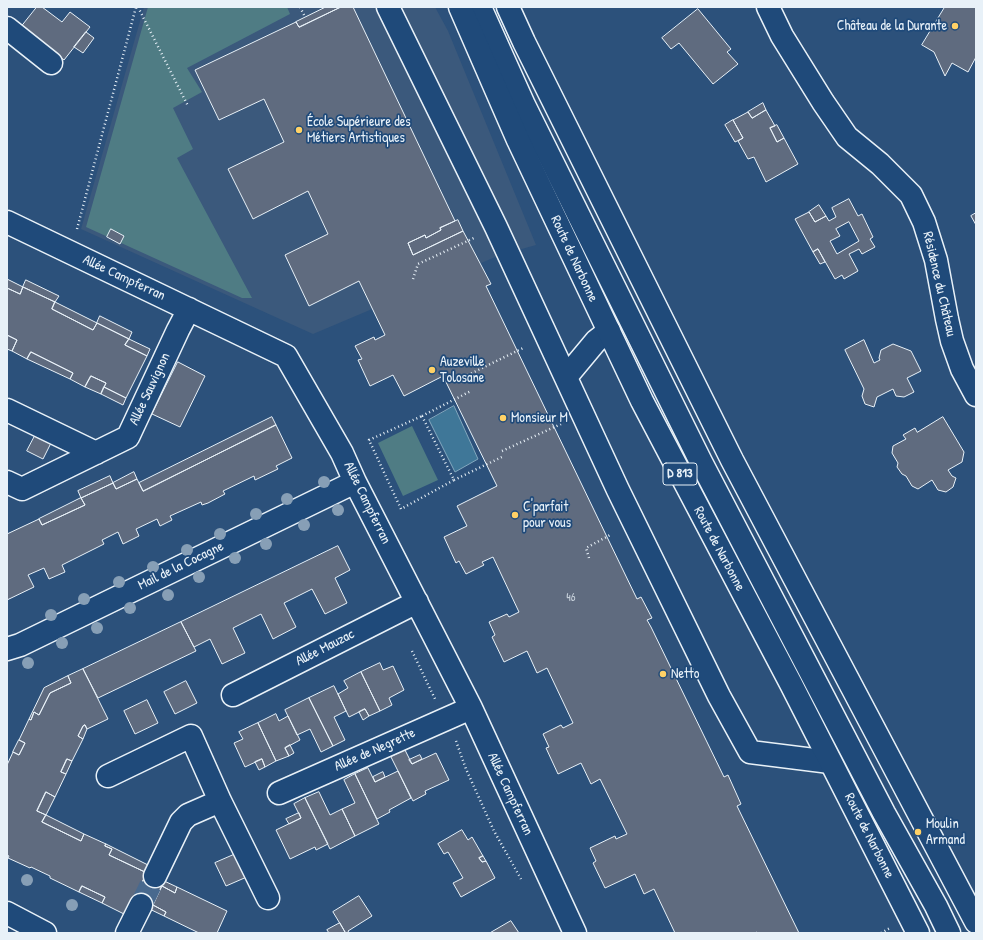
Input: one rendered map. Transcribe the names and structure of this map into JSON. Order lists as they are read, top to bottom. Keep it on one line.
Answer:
{"streets":{"street":["Route de Narbonne","Allée Campferran","Résidence du Château","Allée Sauvignon","D 813","Mail de la Cocagne","Allée Mauzac","Allée de Negrette"]},"crossings":[["Allée Campferran","Allée Sauvignon"],["Allée Campferran","Mail de la Cocagne"],["Allée Campferran","Allée Mauzac"],["Allée Campferran","Allée de Negrette"]],"places":["Château de la Durante","École Supérieure des Métiers Artistiques","Auzeville Tolosane","Monsieur M","C'parfait pour vous","Netto","Moulin Armand"],"house_numbers":["46"]}
